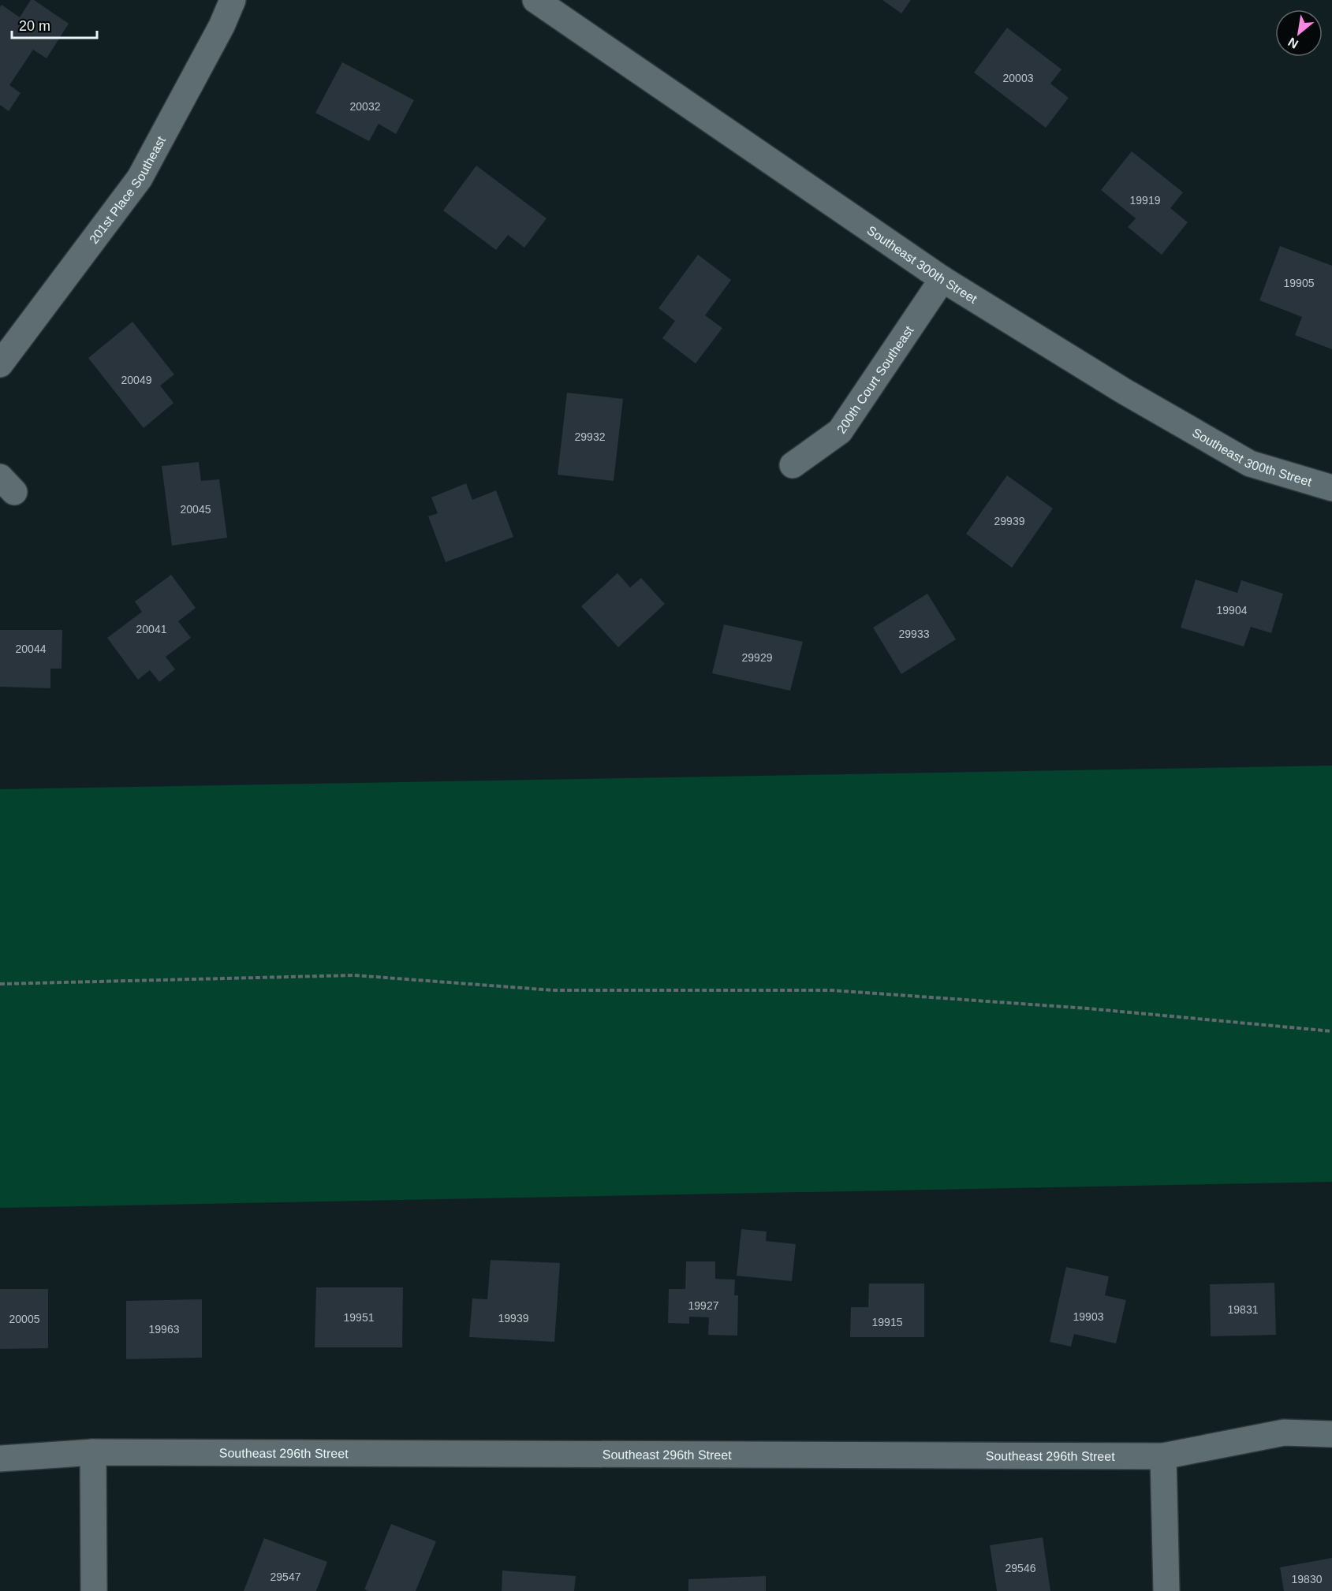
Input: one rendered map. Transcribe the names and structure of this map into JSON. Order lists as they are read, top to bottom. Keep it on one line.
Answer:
{"streets":{"street":["201st Place Southeast","Southeast 300th Street","200th Court Southeast","Southeast 296th Street"]},"crossings":[["Southeast 300th Street","200th Court Southeast"]],"house_numbers":["20003","20032","19919","19905","20049","29932","20045","29939","19904","20041","29933","20044","29929","19927","19831","19903","19951","19939","20005","19915","19963","29546","29547","19830"],"scale_bar":"20 m","north":"bottom left"}
